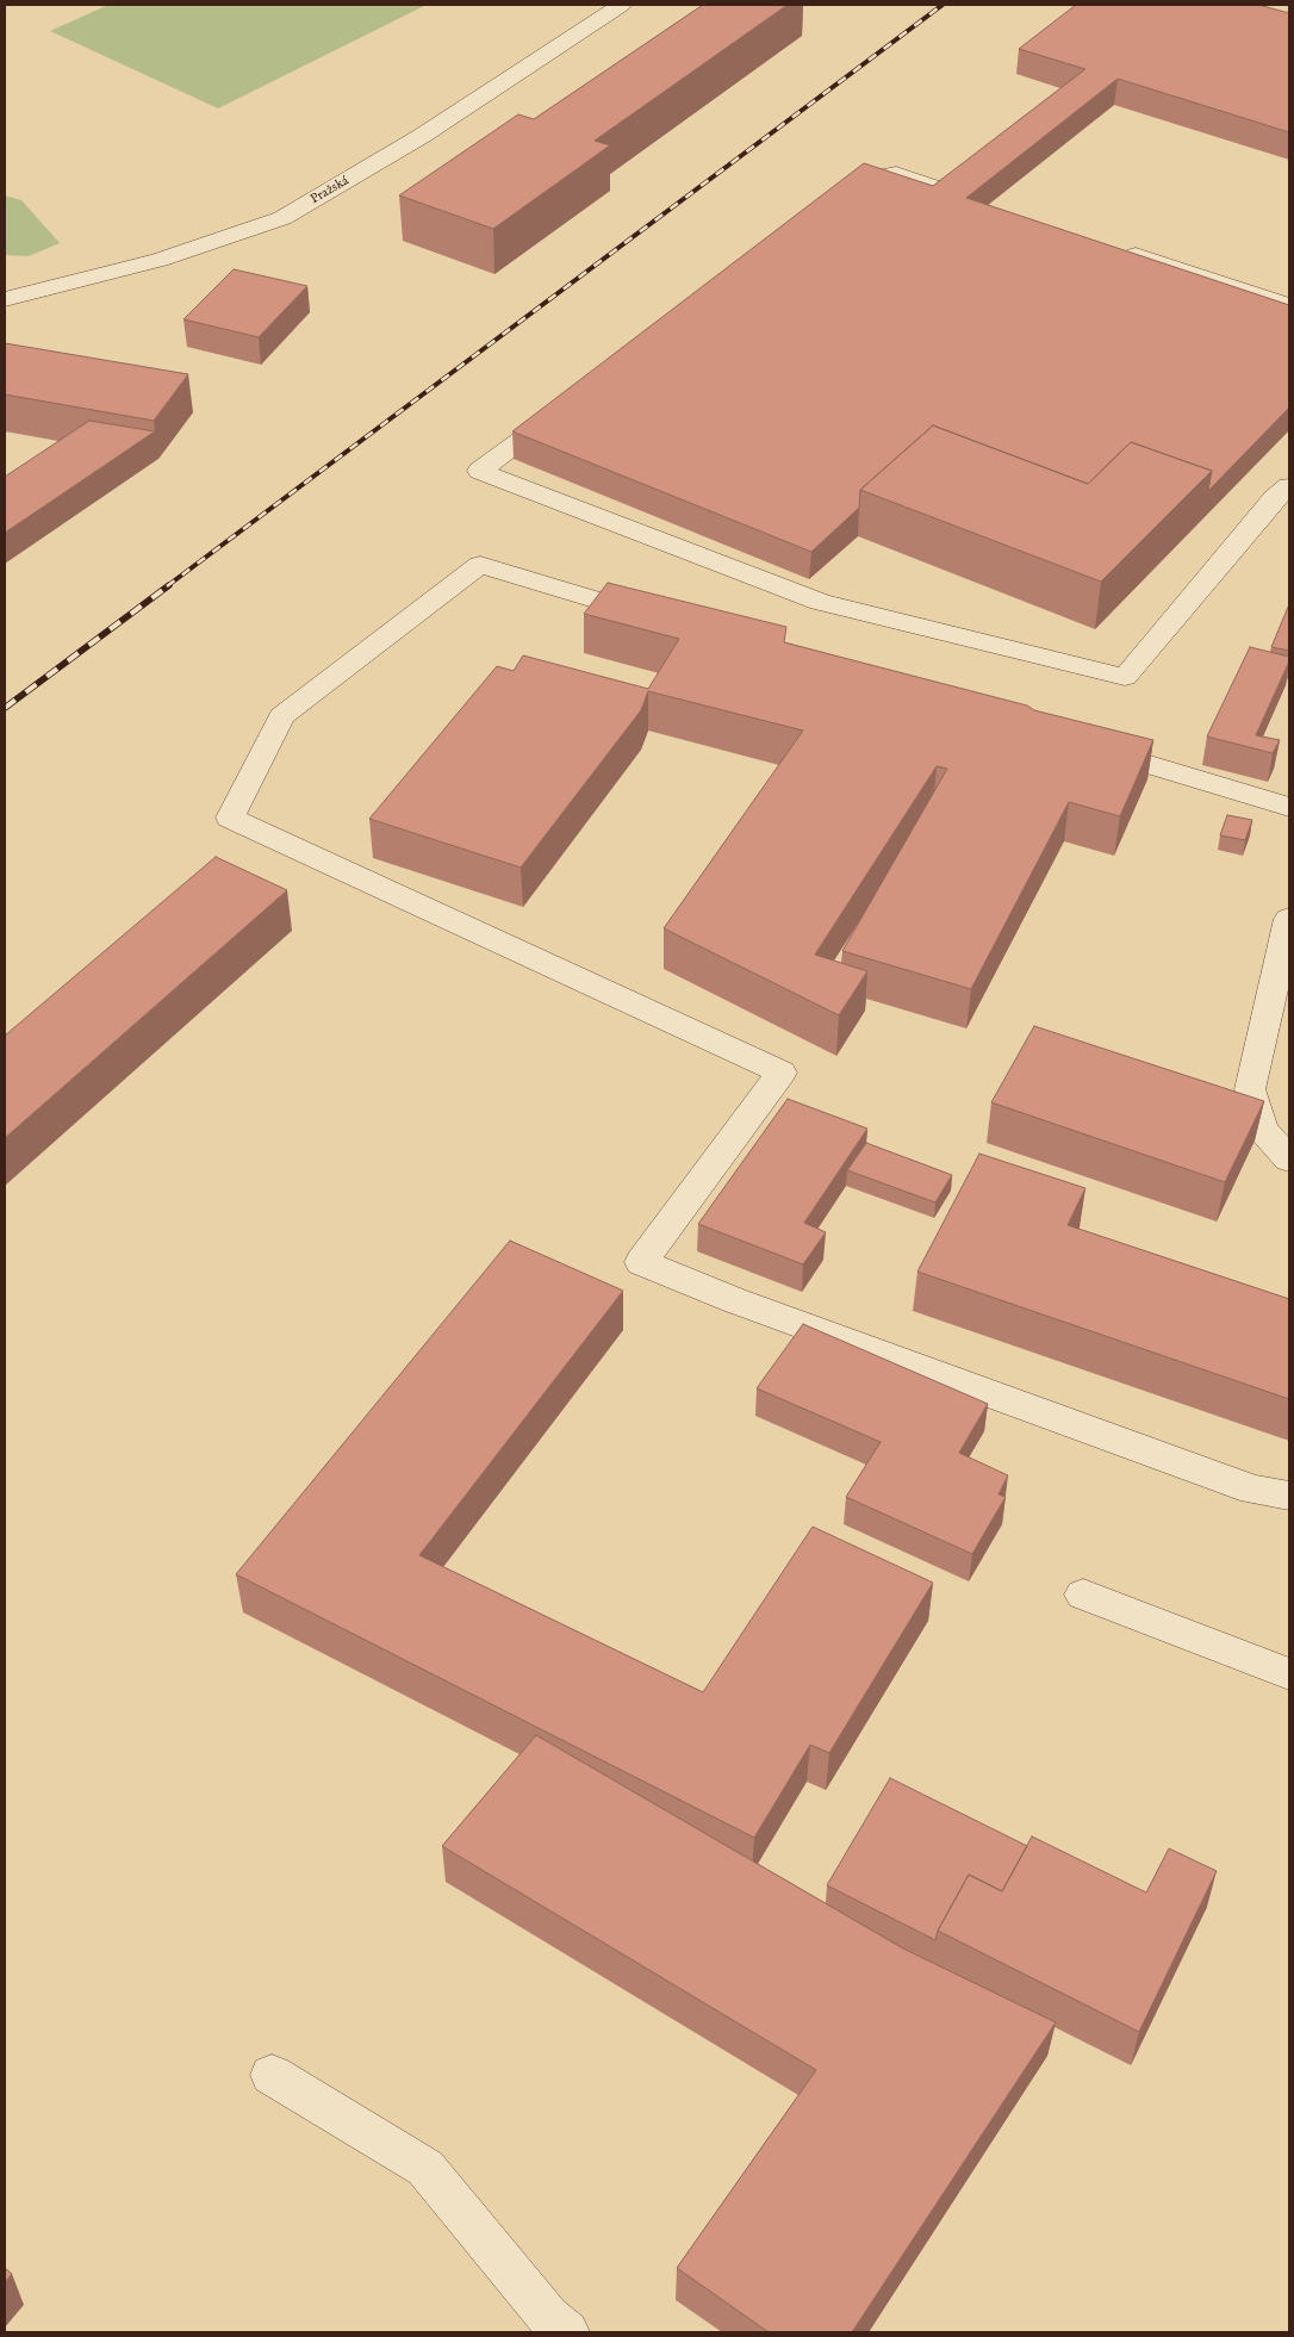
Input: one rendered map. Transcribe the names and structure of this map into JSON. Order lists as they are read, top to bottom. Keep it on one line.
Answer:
{"streets":{"street":["Pražská"]}}
